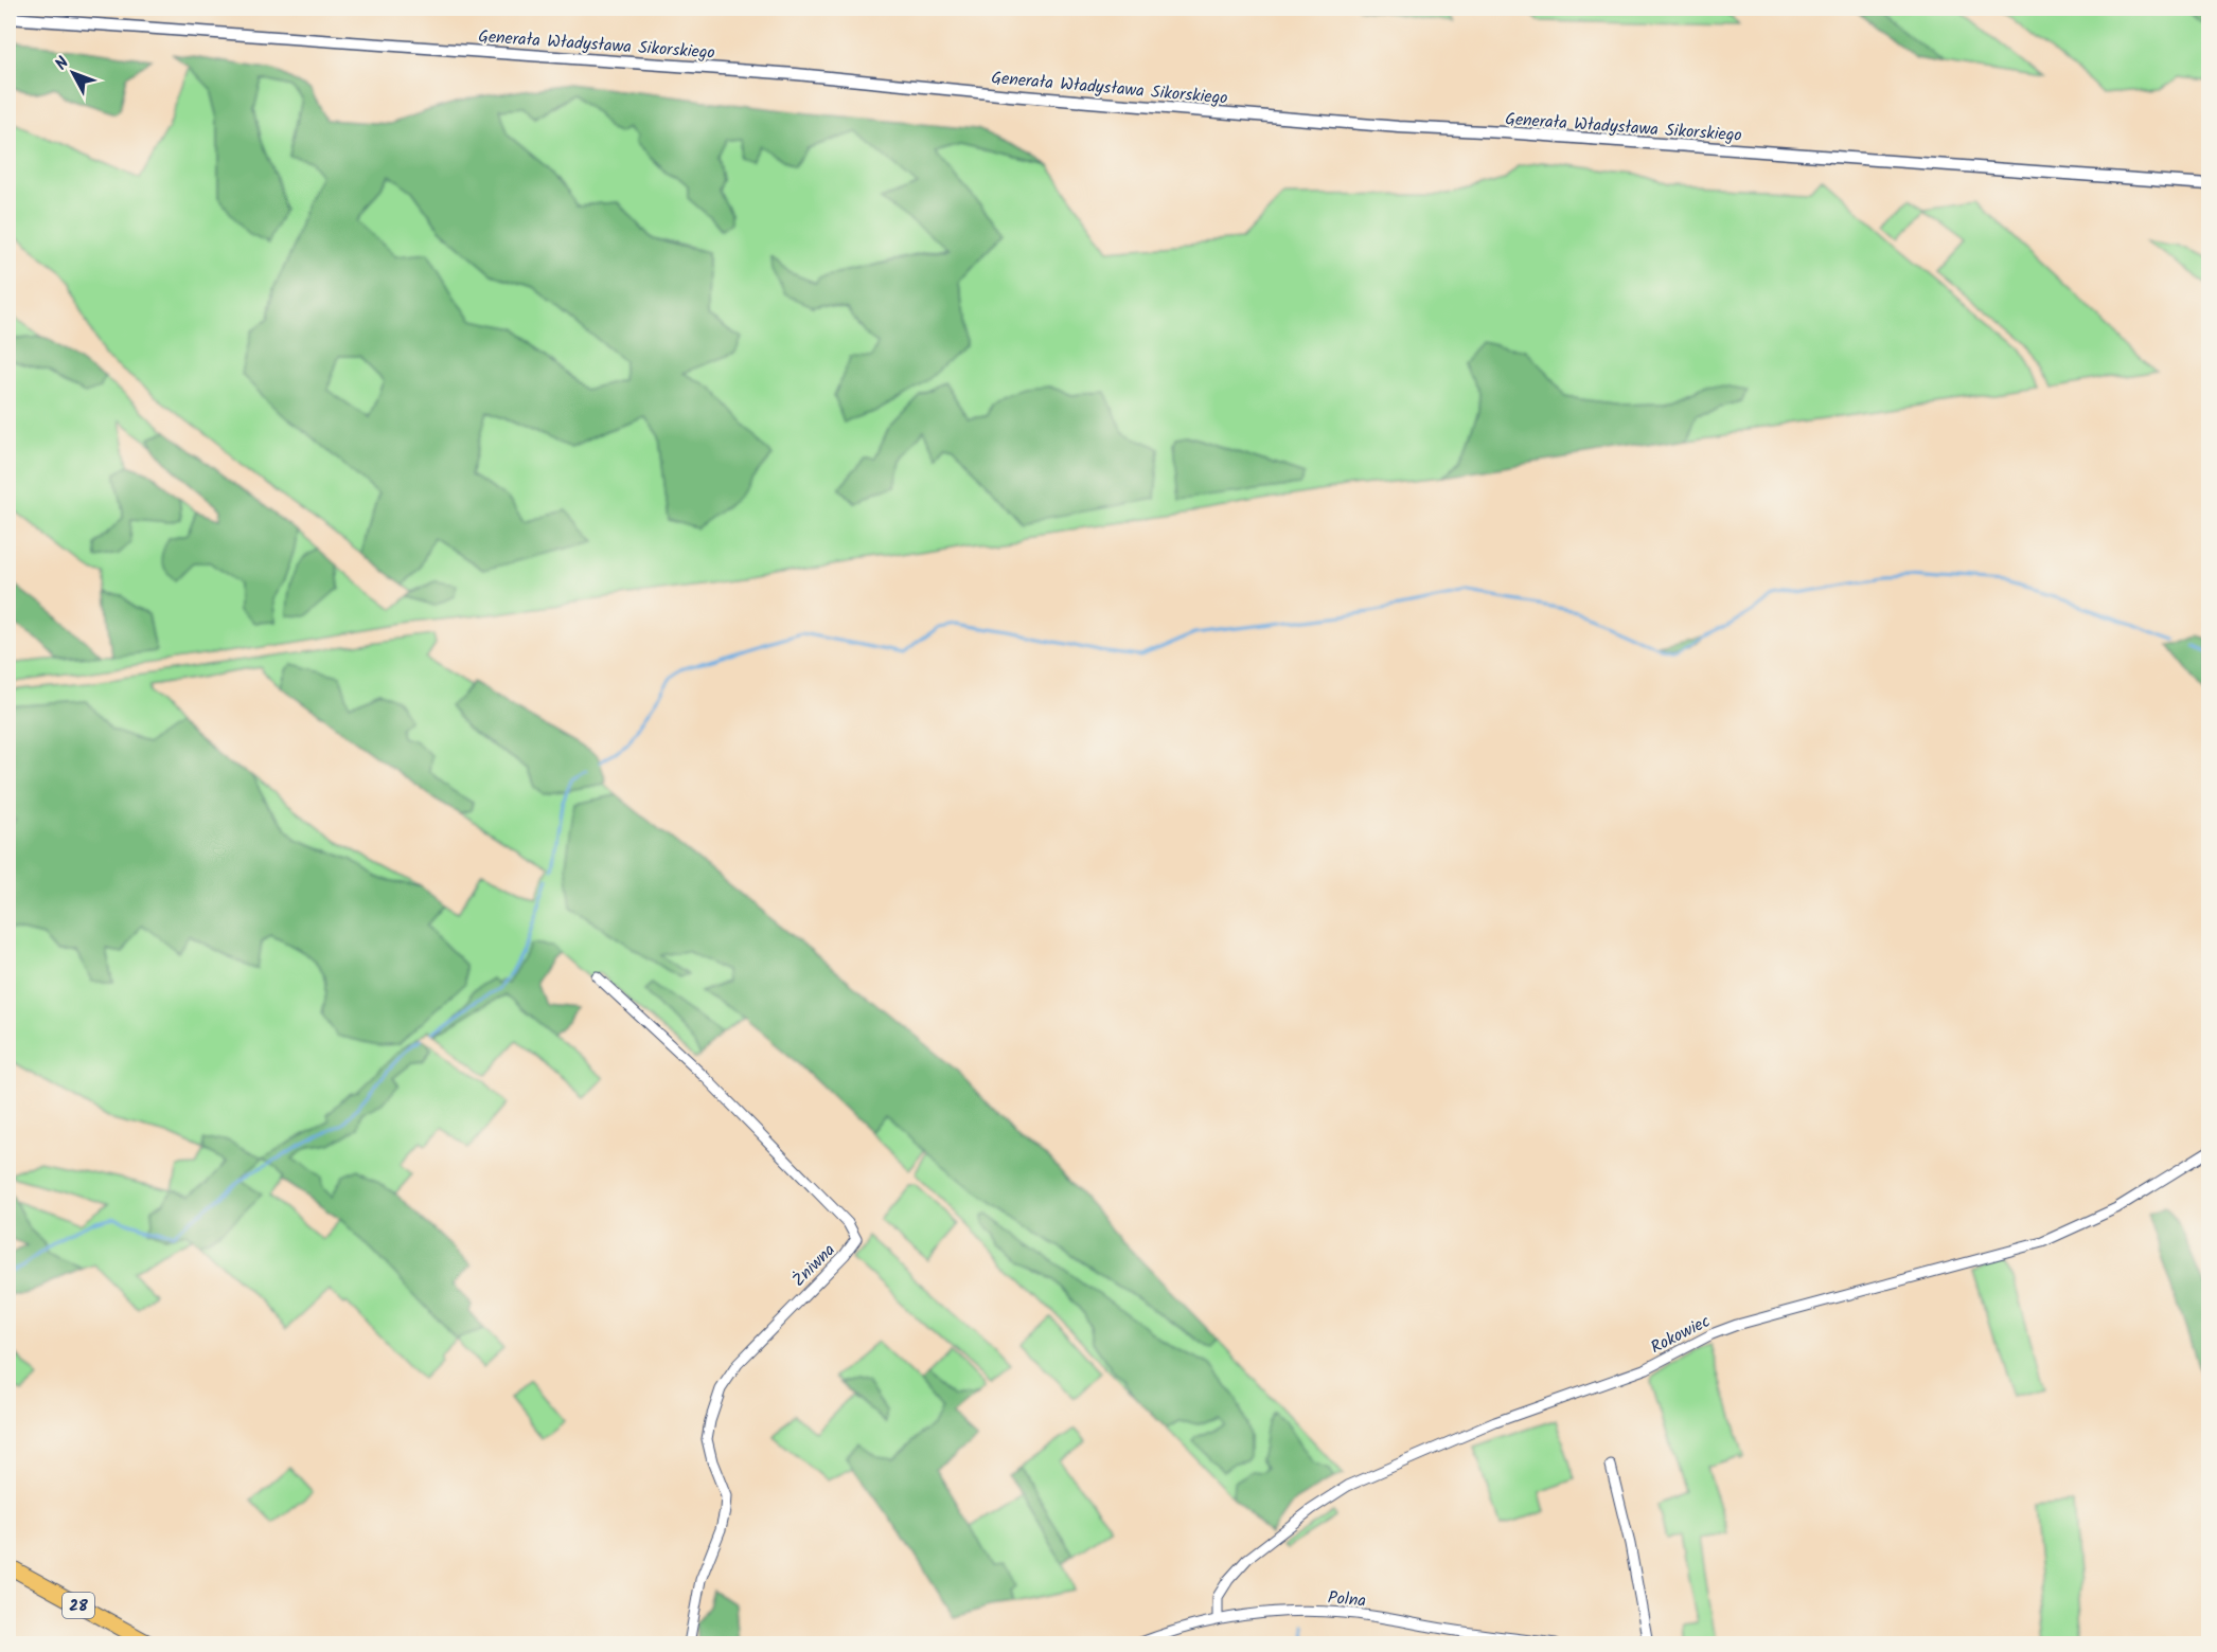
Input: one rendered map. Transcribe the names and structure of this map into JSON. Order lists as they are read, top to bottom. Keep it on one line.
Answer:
{"streets":{"main road":["28"],"street":["Generała Władysława Sikorskiego","Żniwna","Rokowiec","Polna"]},"crossings":[["Rokowiec","Polna"]],"north":"top left"}
